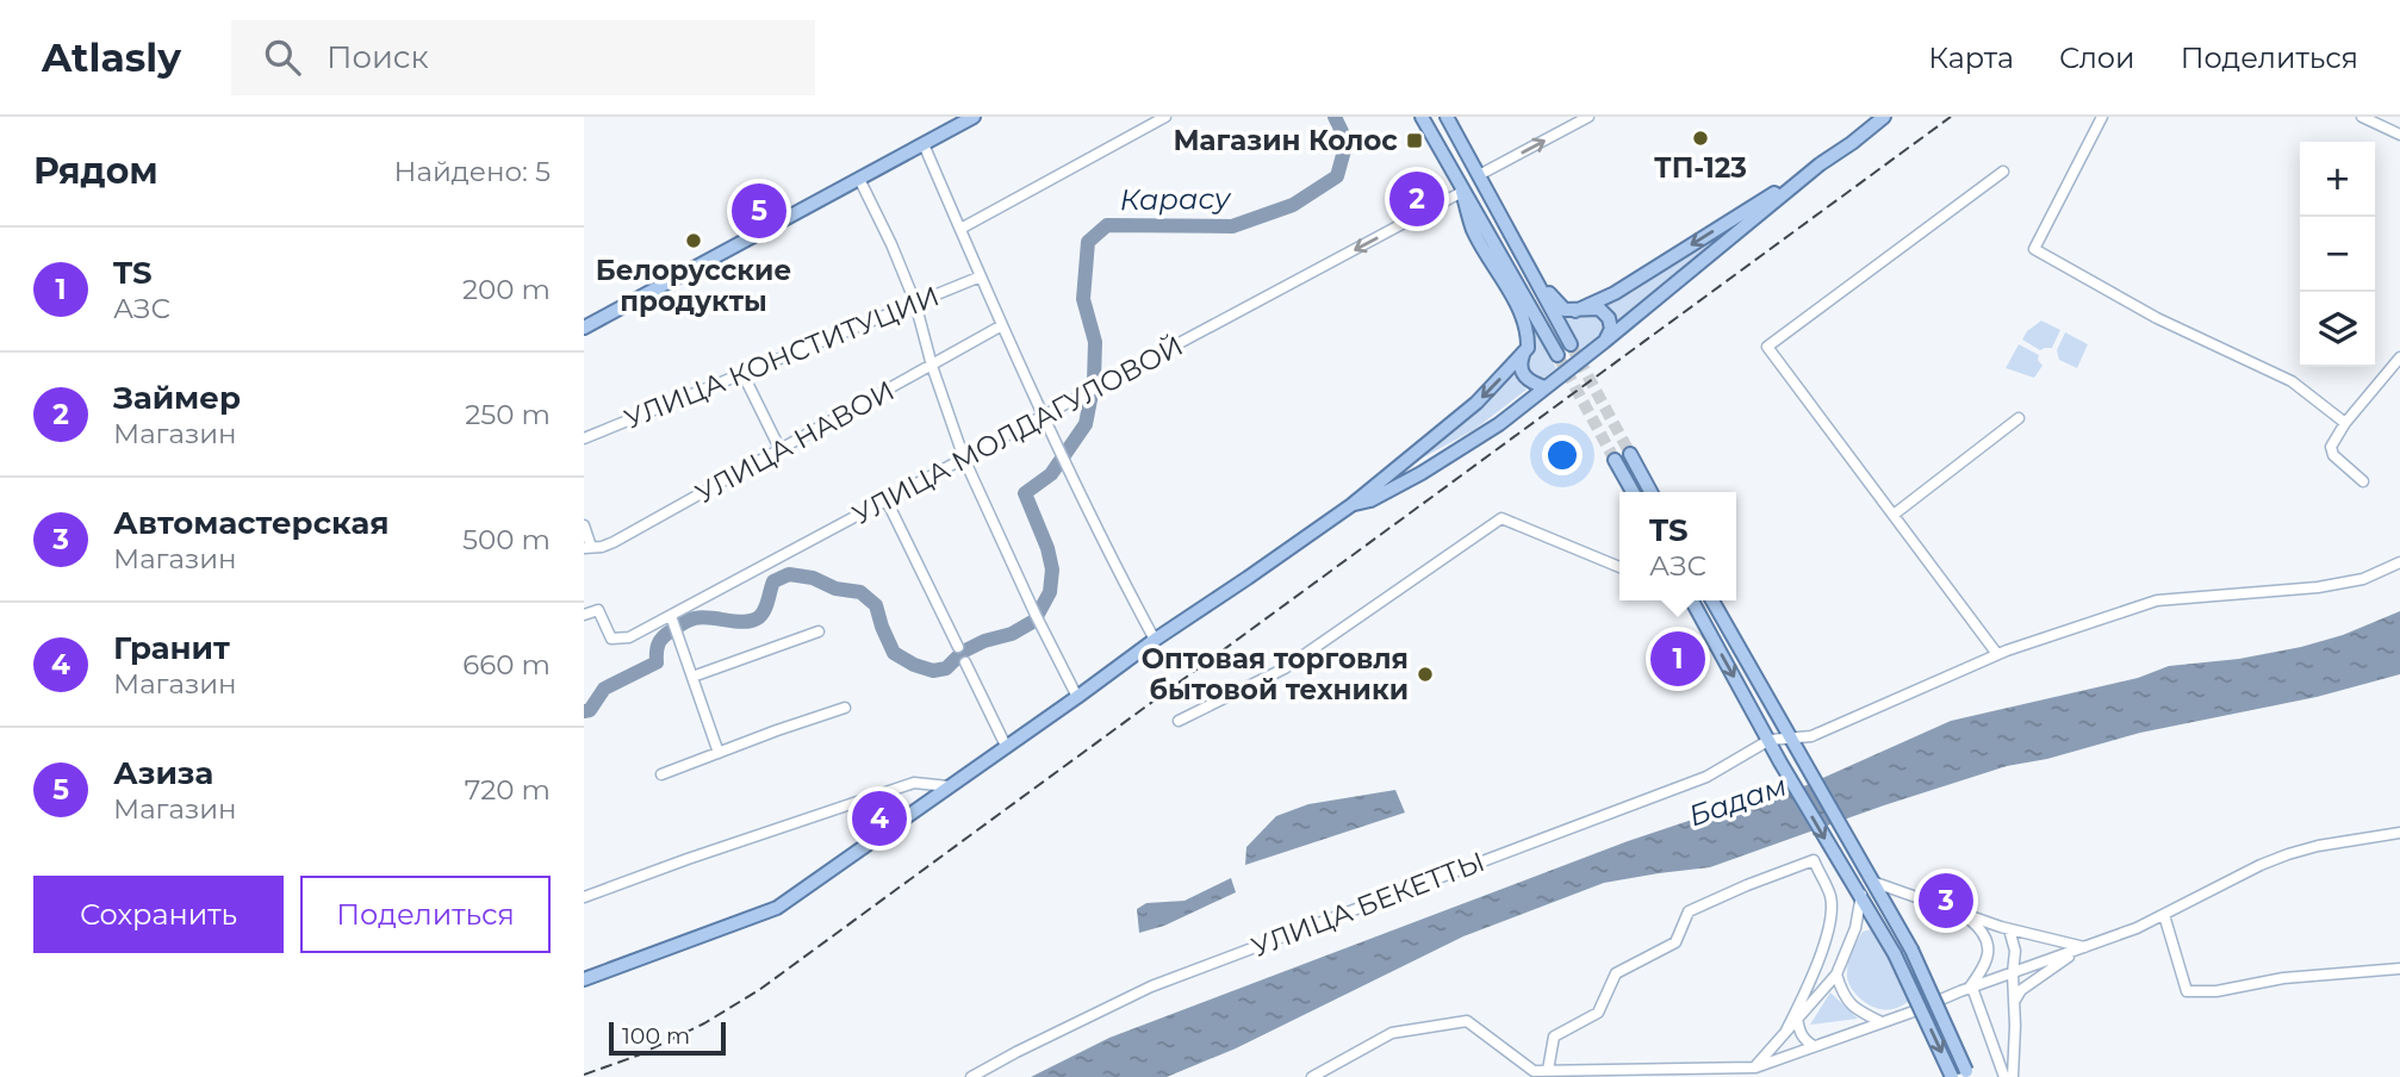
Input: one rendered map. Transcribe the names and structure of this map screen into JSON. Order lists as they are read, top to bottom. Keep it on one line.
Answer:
{"streets":{"street":["УЛИЦА КОНСТИТУЦИИ","УЛИЦА МОЛДАГУЛОВОЙ","УЛИЦА НАВОИ","УЛИЦА БЕКЕТТЫ"]},"one_way":["УЛИЦА МОЛДАГУЛОВОЙ"],"water":["Карасу","Бадам"],"places":{"other":["ТП-123","Белорусские продукты","Оптовая торговля бытовой техники"],"transit":["Магазин Колос"]},"scale_bar":"100 m","page":{"header":"Atlasly","search":"Поиск","nav":["Карта","Слои","Поделиться"],"heading":["Рядом","Найдено: 5"],"map_buttons":["+","−"],"pins":["2","5","1","4","3"],"list":[{"mark":"1","name":"TS","note":"АЗС","value":"200 m"},{"mark":"2","name":"Займер","note":"Магазин","value":"250 m"},{"mark":"3","name":"Автомастерская","note":"Магазин","value":"500 m"},{"mark":"4","name":"Гранит","note":"Магазин","value":"660 m"},{"mark":"5","name":"Азиза","note":"Магазин","value":"720 m"}],"popup":["TS","АЗС"],"buttons":["Сохранить","Поделиться"],"scale":"100 m"}}
